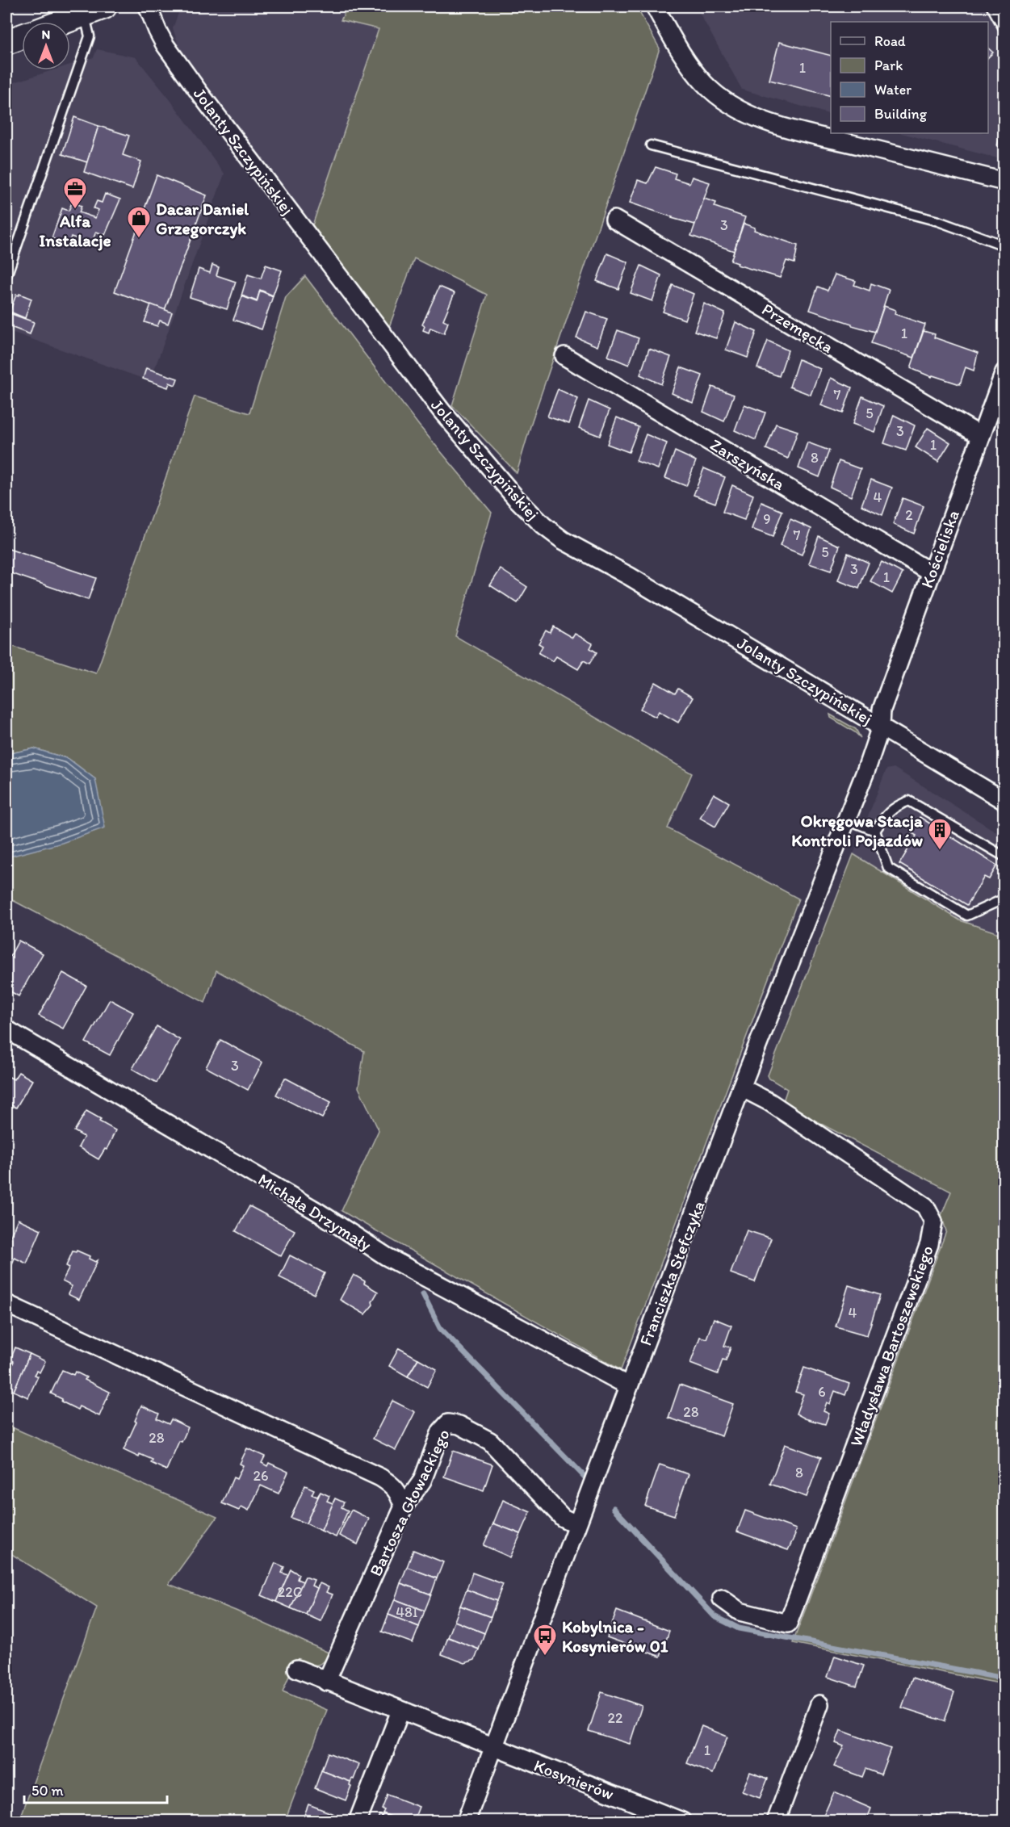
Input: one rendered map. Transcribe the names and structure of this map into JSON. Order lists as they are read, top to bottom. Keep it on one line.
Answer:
{"streets":{"street":["Jolanty Szczypińskiej","Przemęcka","Zarszyńska","Kościeliska","Michała Drzymały","Franciszka Stefczyka","Władysława Bartoszewskiego","Bartosza Głowackiego","Kosynierów"]},"crossings":[["Jolanty Szczypińskiej","Kościeliska"],["Jolanty Szczypińskiej","Franciszka Stefczyka"],["Przemęcka","Kościeliska"],["Zarszyńska","Kościeliska"],["Kościeliska","Franciszka Stefczyka"],["Michała Drzymały","Franciszka Stefczyka"],["Franciszka Stefczyka","Władysława Bartoszewskiego"],["Franciszka Stefczyka","Bartosza Głowackiego"],["Franciszka Stefczyka","Kosynierów"]],"places":{"office":["Alfa Instalacje"],"shop":["Dacar Daniel Grzegorczyk"],"building":["Okręgowa Stacja Kontroli Pojazdów"],"bus stop":["Kobylnica - Kosynierów 01"]},"house_numbers":["1","3","1","7","5","3","1","8","4","2","9","7","5","3","1","3","4","6","28","28","8","26","22C","48I","22","1"],"legend":["Road","Park","Water","Building"],"scale_bar":"50 m","north":"top"}
